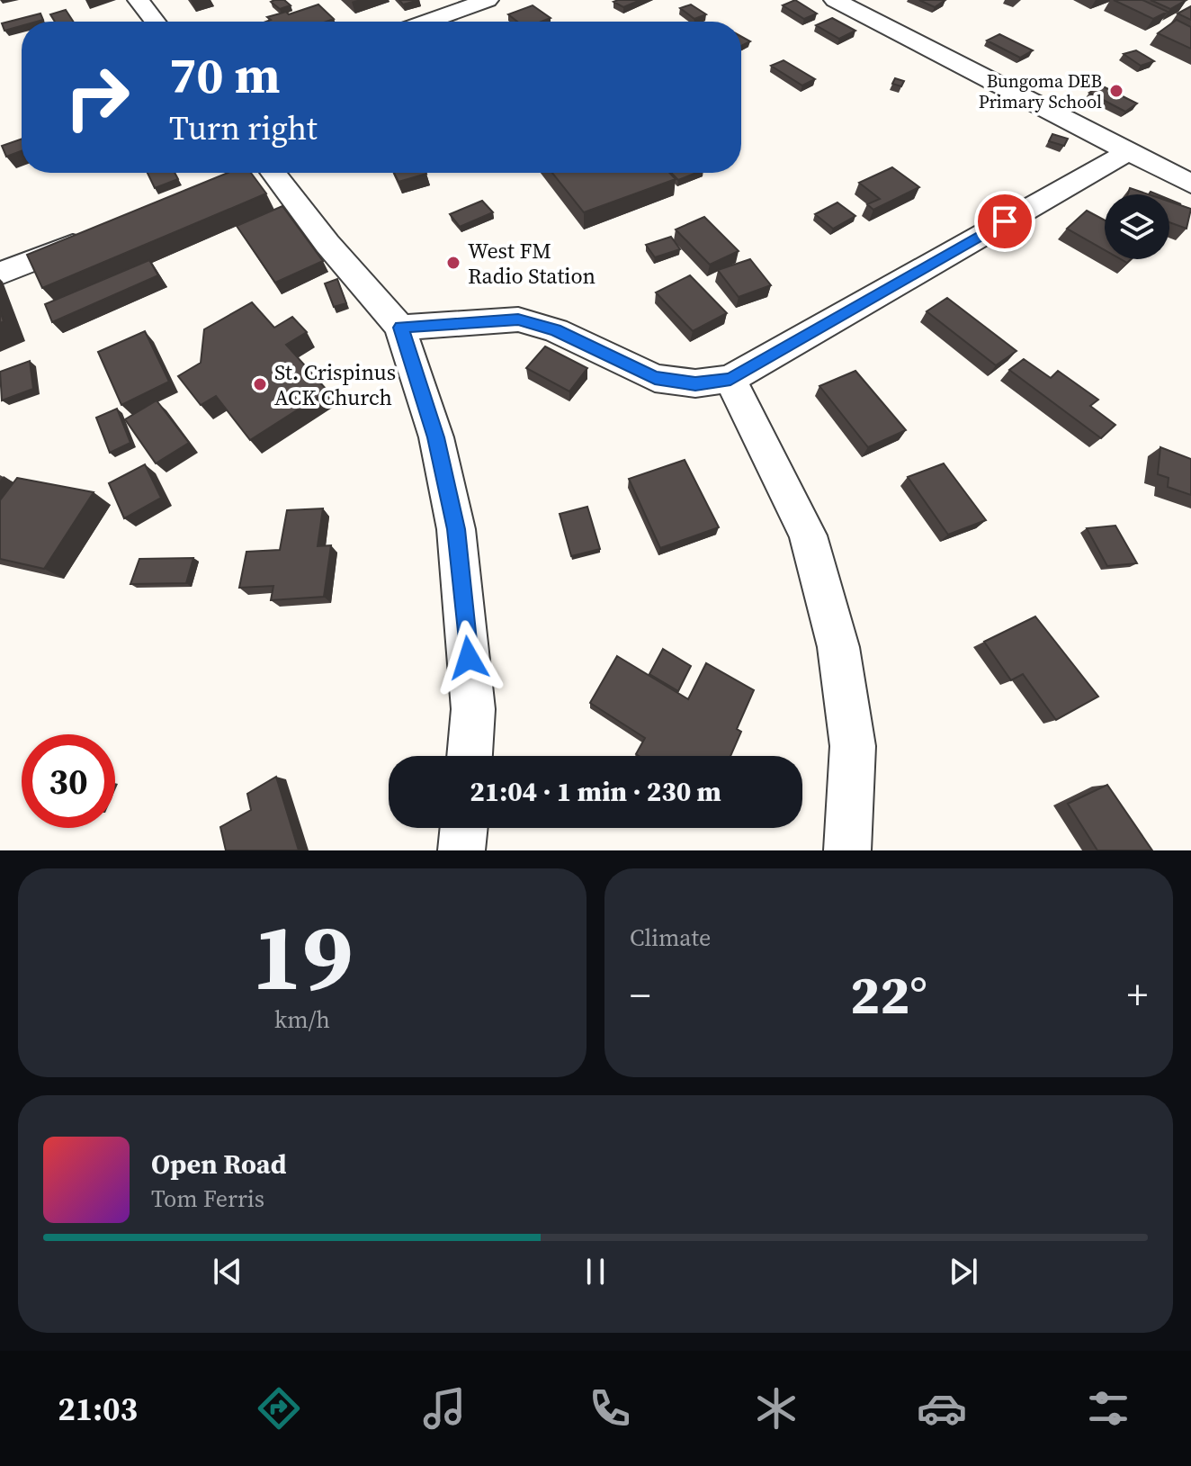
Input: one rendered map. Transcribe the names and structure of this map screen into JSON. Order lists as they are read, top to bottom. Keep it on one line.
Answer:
{"places":["Bungoma DEB Primary School","West FM Radio Station","St. Crispinus ACK Church"],"page":{"turn":["70 m","Turn right"],"limit":"30","trip":"21:04 · 1 min · 230 m","tile":[["19","km/h"],"Climate"],"heat":["−","22°","+"],"song":["Open Road","Tom Ferris"],"tabs":"21:03"}}
